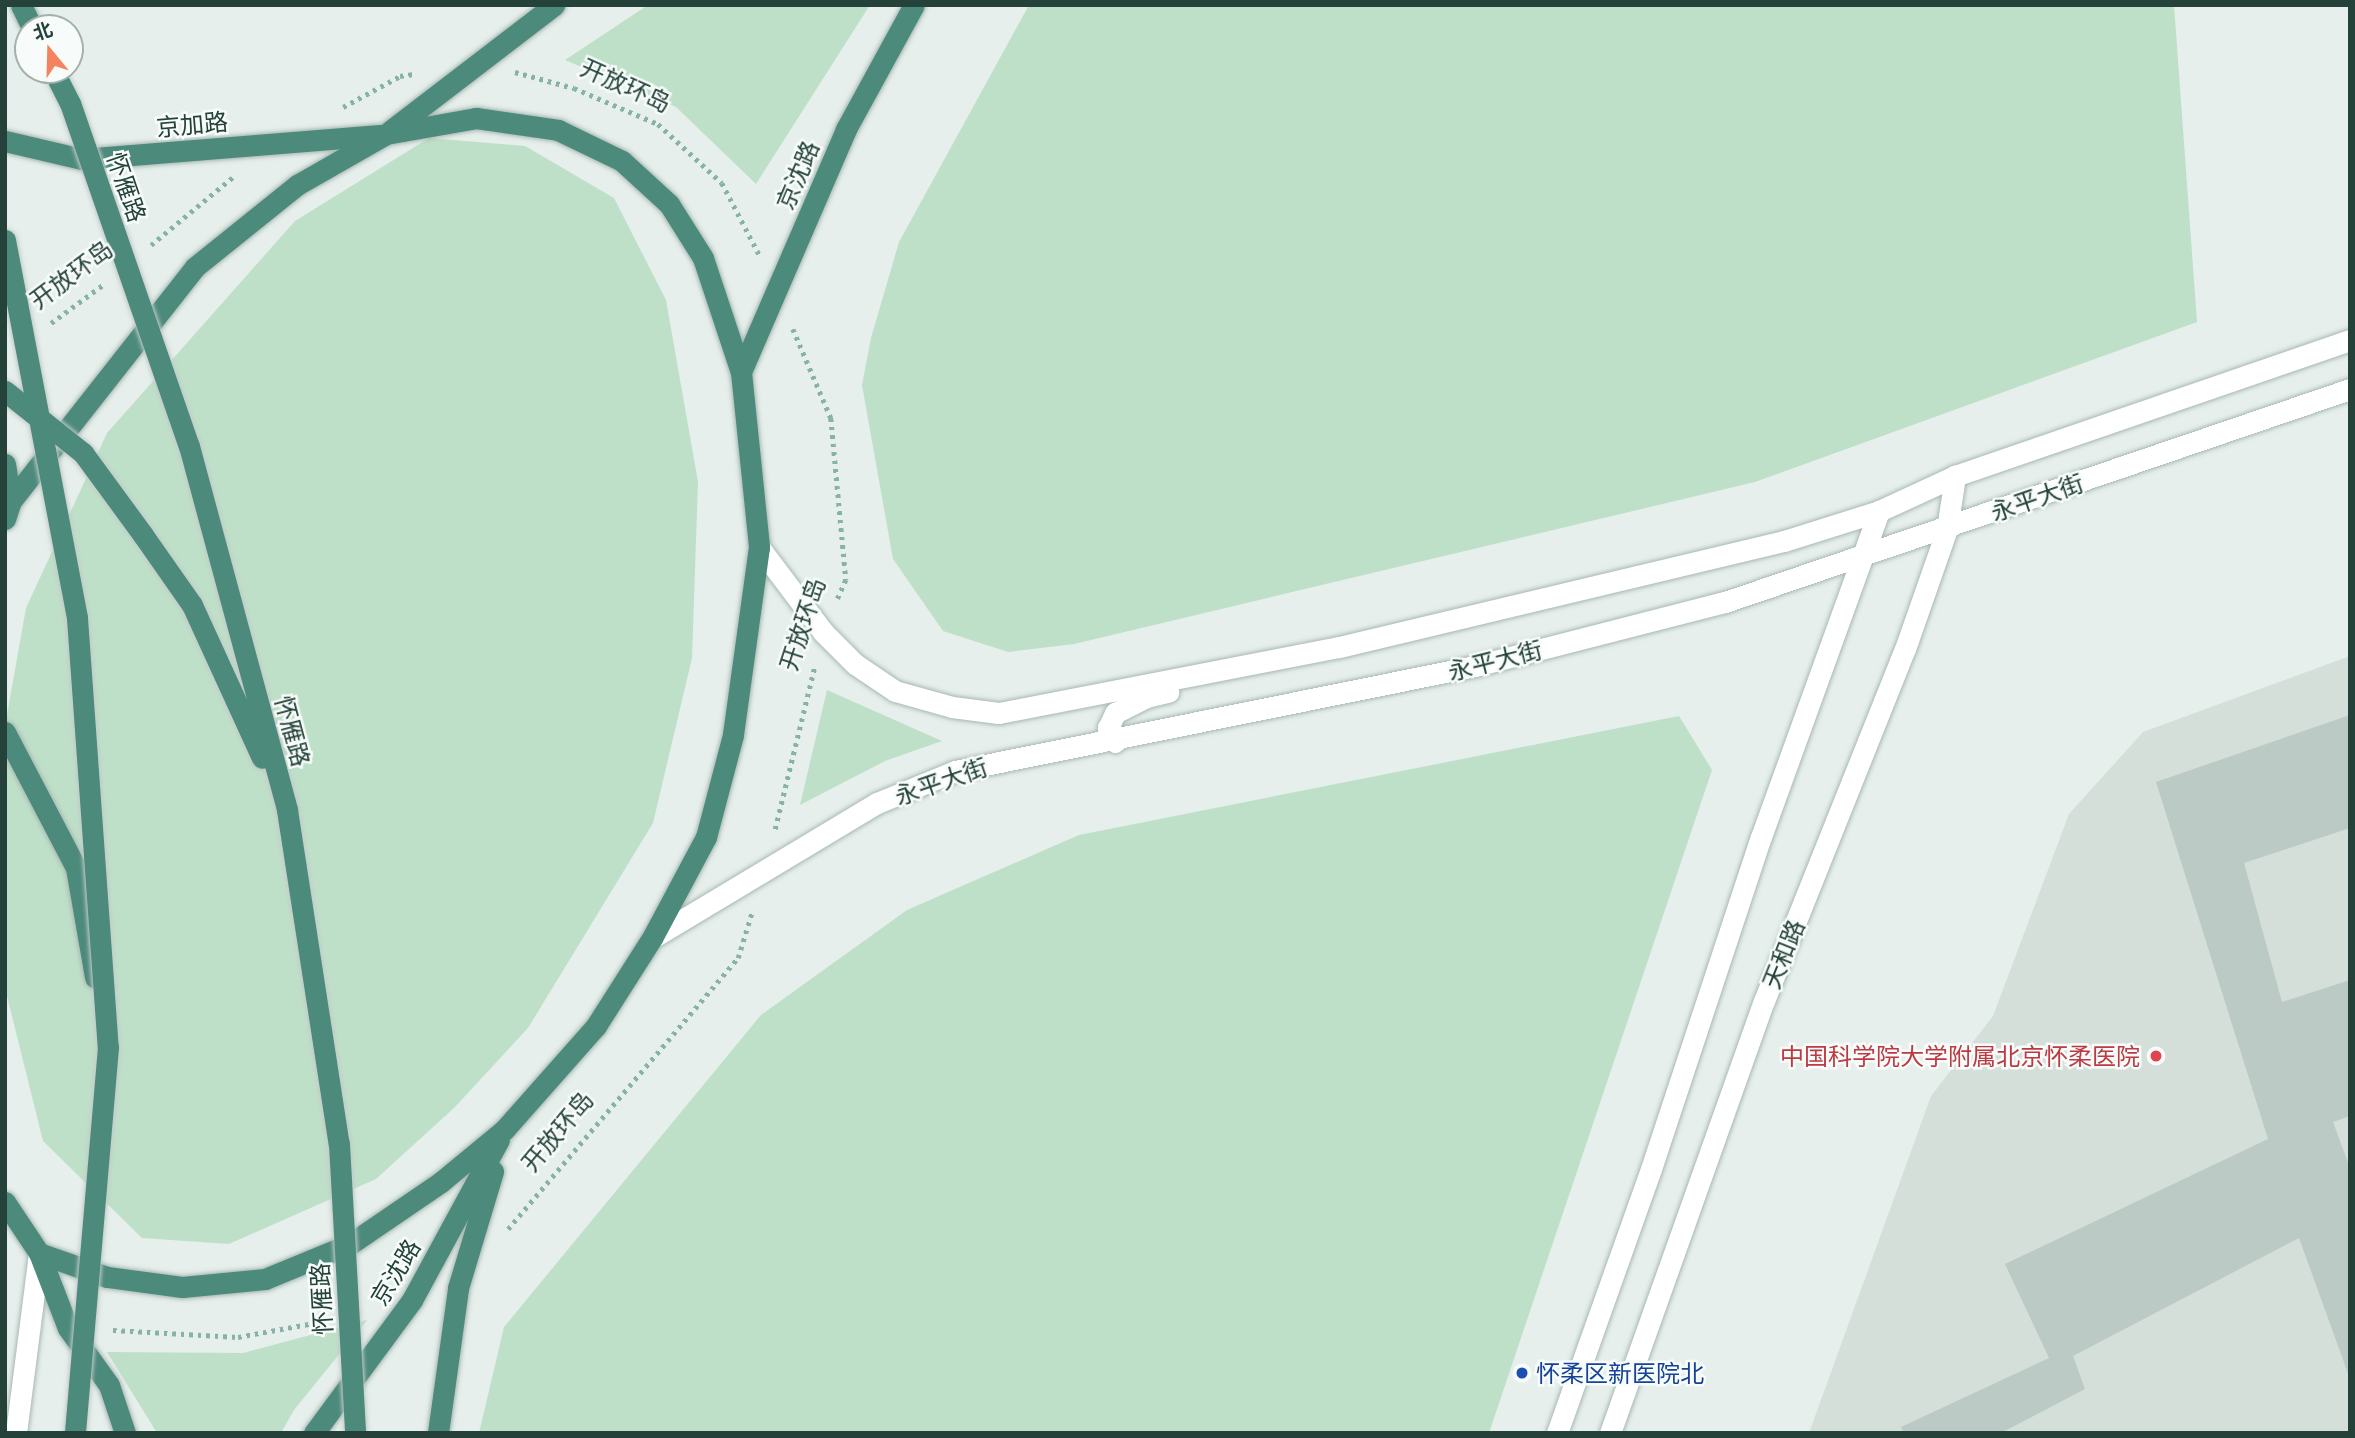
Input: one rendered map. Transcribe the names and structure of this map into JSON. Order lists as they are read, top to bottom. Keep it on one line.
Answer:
{"streets":{"highway":["开放环岛","京加路","京沈路","怀雁路"],"main road":["永平大街","天和路"]},"crossings":[["开放环岛","京加路"],["开放环岛","京沈路"],["开放环岛","永平大街"],["永平大街","天和路"]],"places":["中国科学院大学附属北京怀柔医院","怀柔区新医院北"],"north":"top"}
